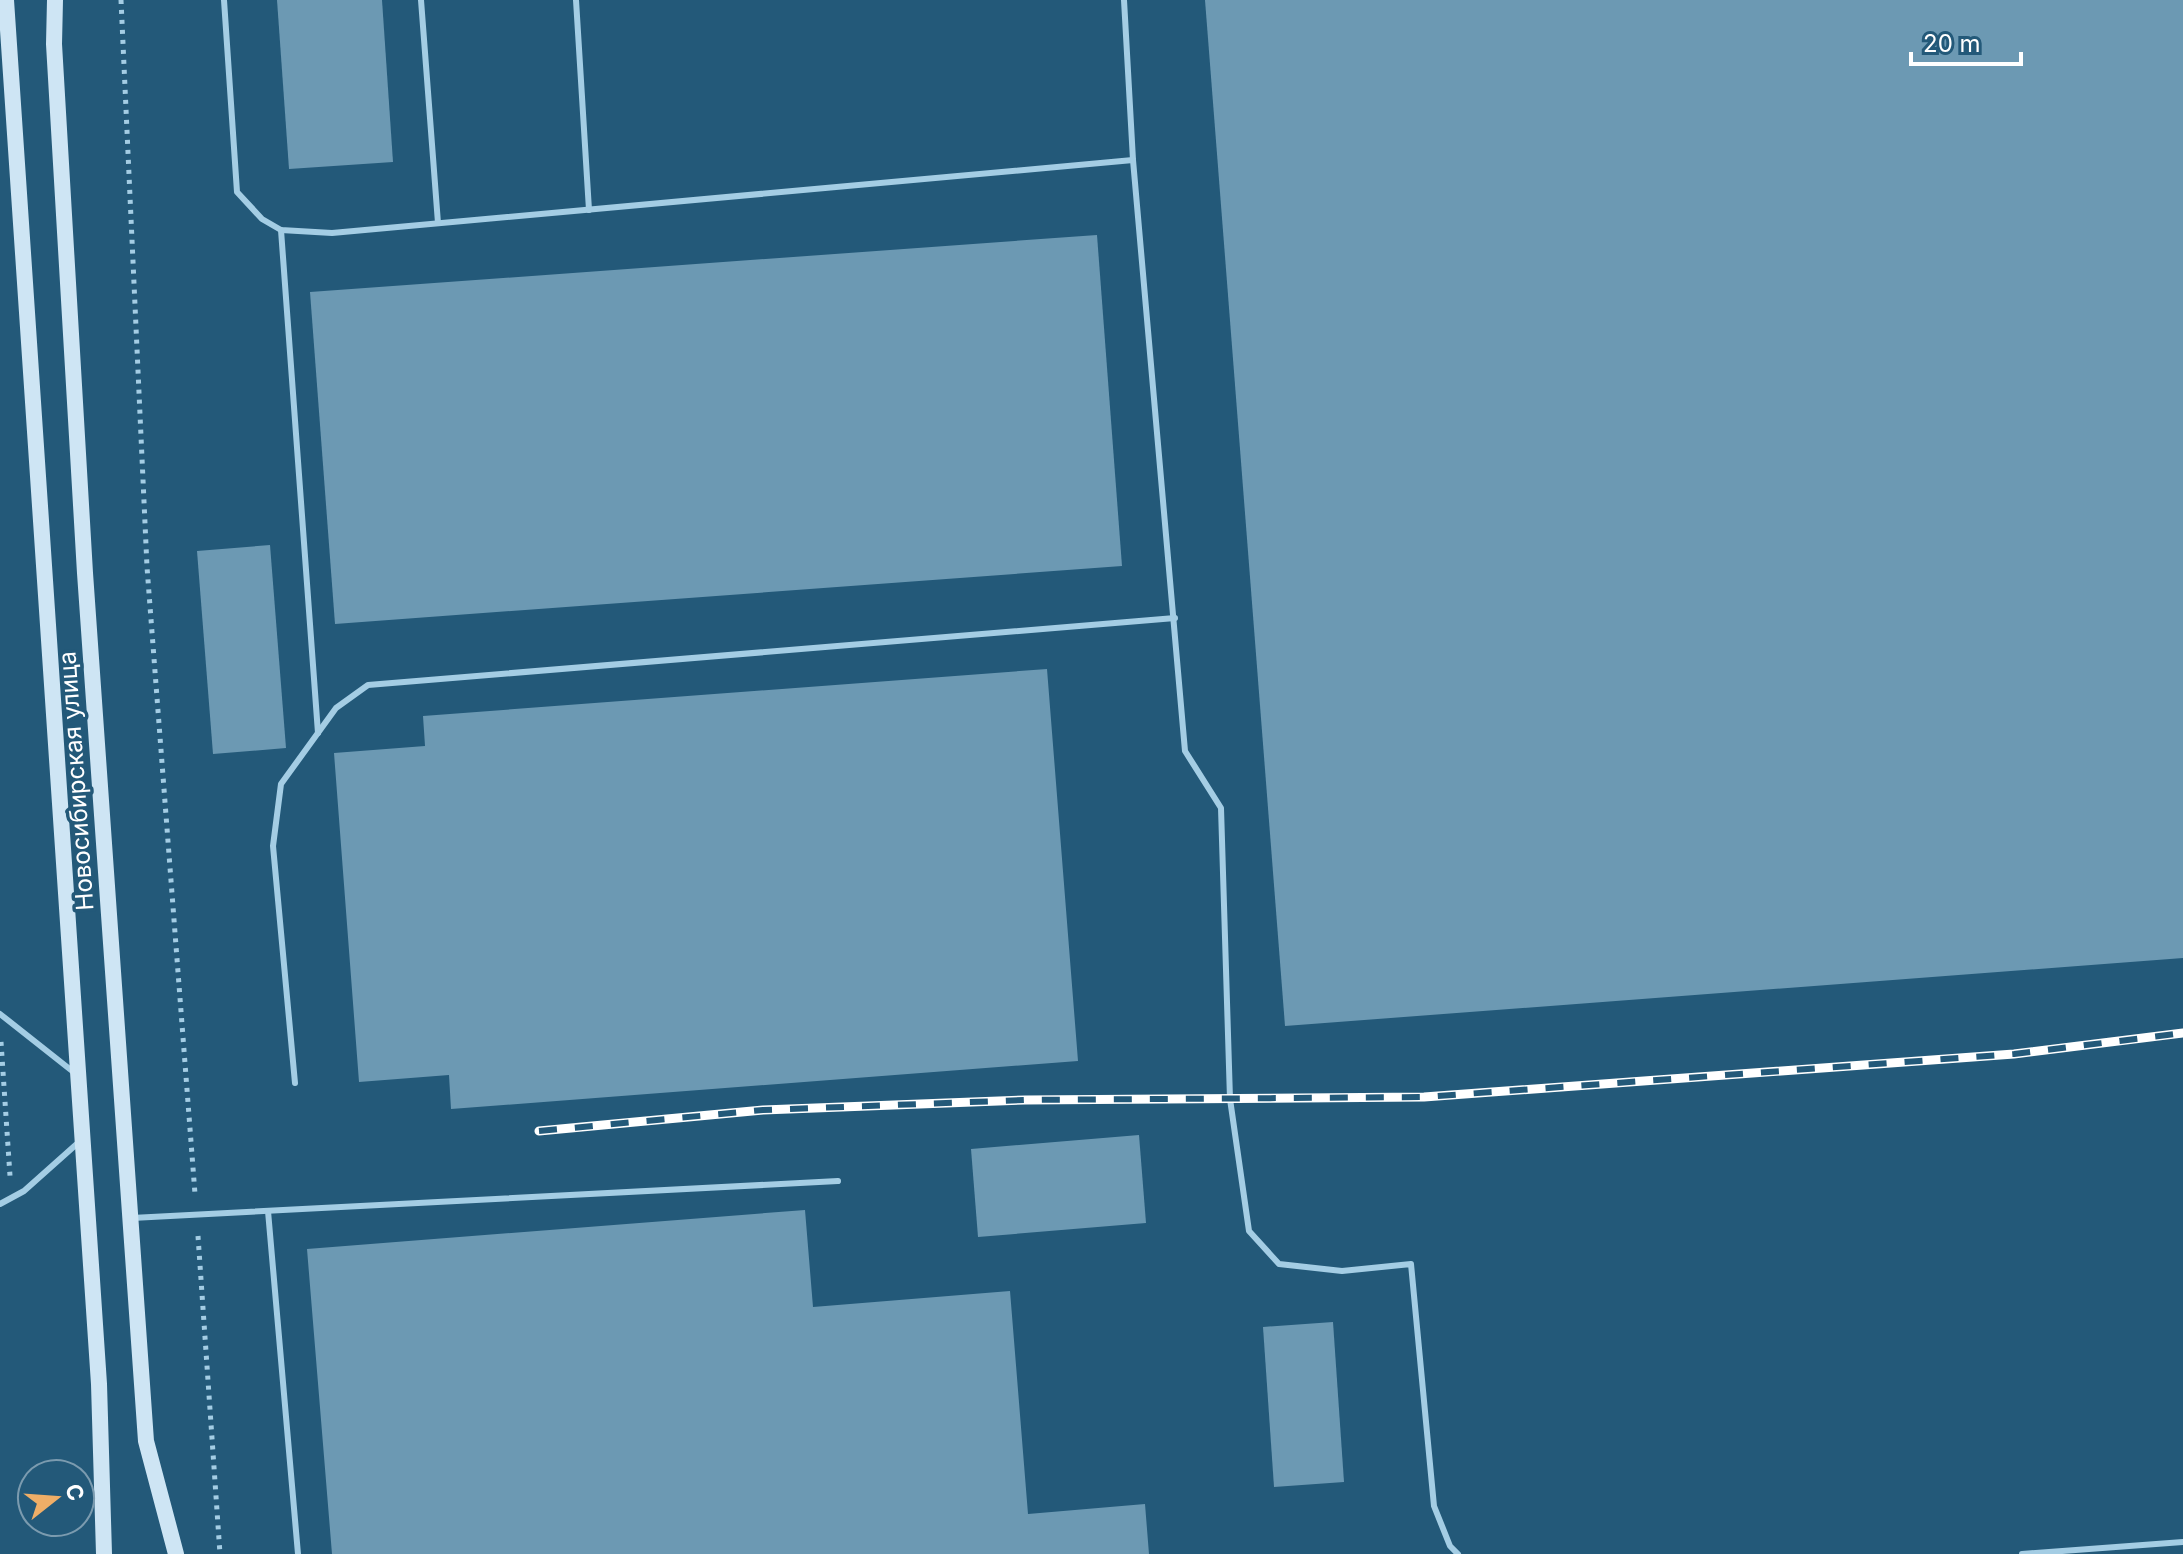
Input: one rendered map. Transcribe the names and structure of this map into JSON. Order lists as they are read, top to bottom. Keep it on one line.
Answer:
{"streets":{"main road":["Новосибирская улица"]},"scale_bar":"20 m","north":"right"}
